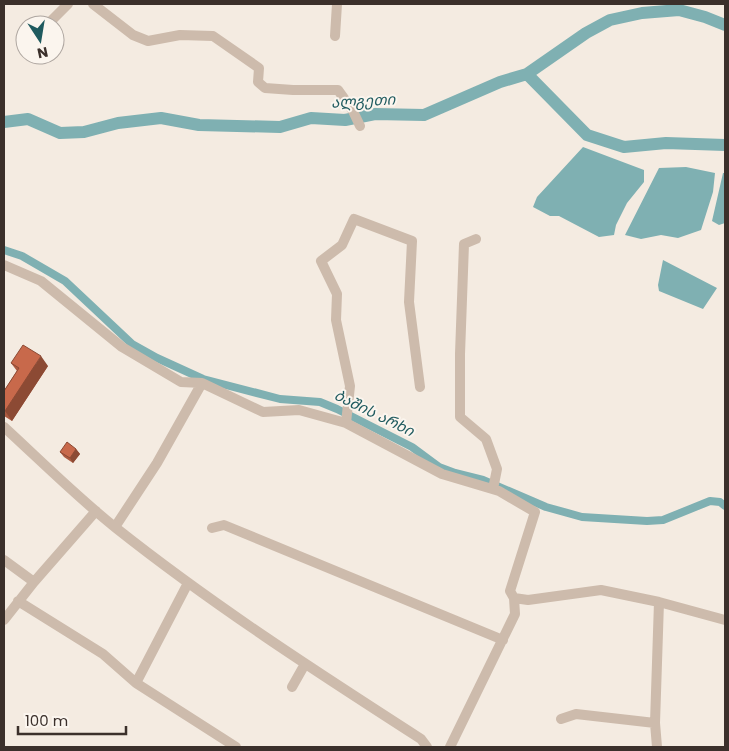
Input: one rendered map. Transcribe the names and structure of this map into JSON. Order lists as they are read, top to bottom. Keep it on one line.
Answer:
{"water":["ალგეთი","ბაშის არხი"],"scale_bar":"100 m","north":"bottom"}
